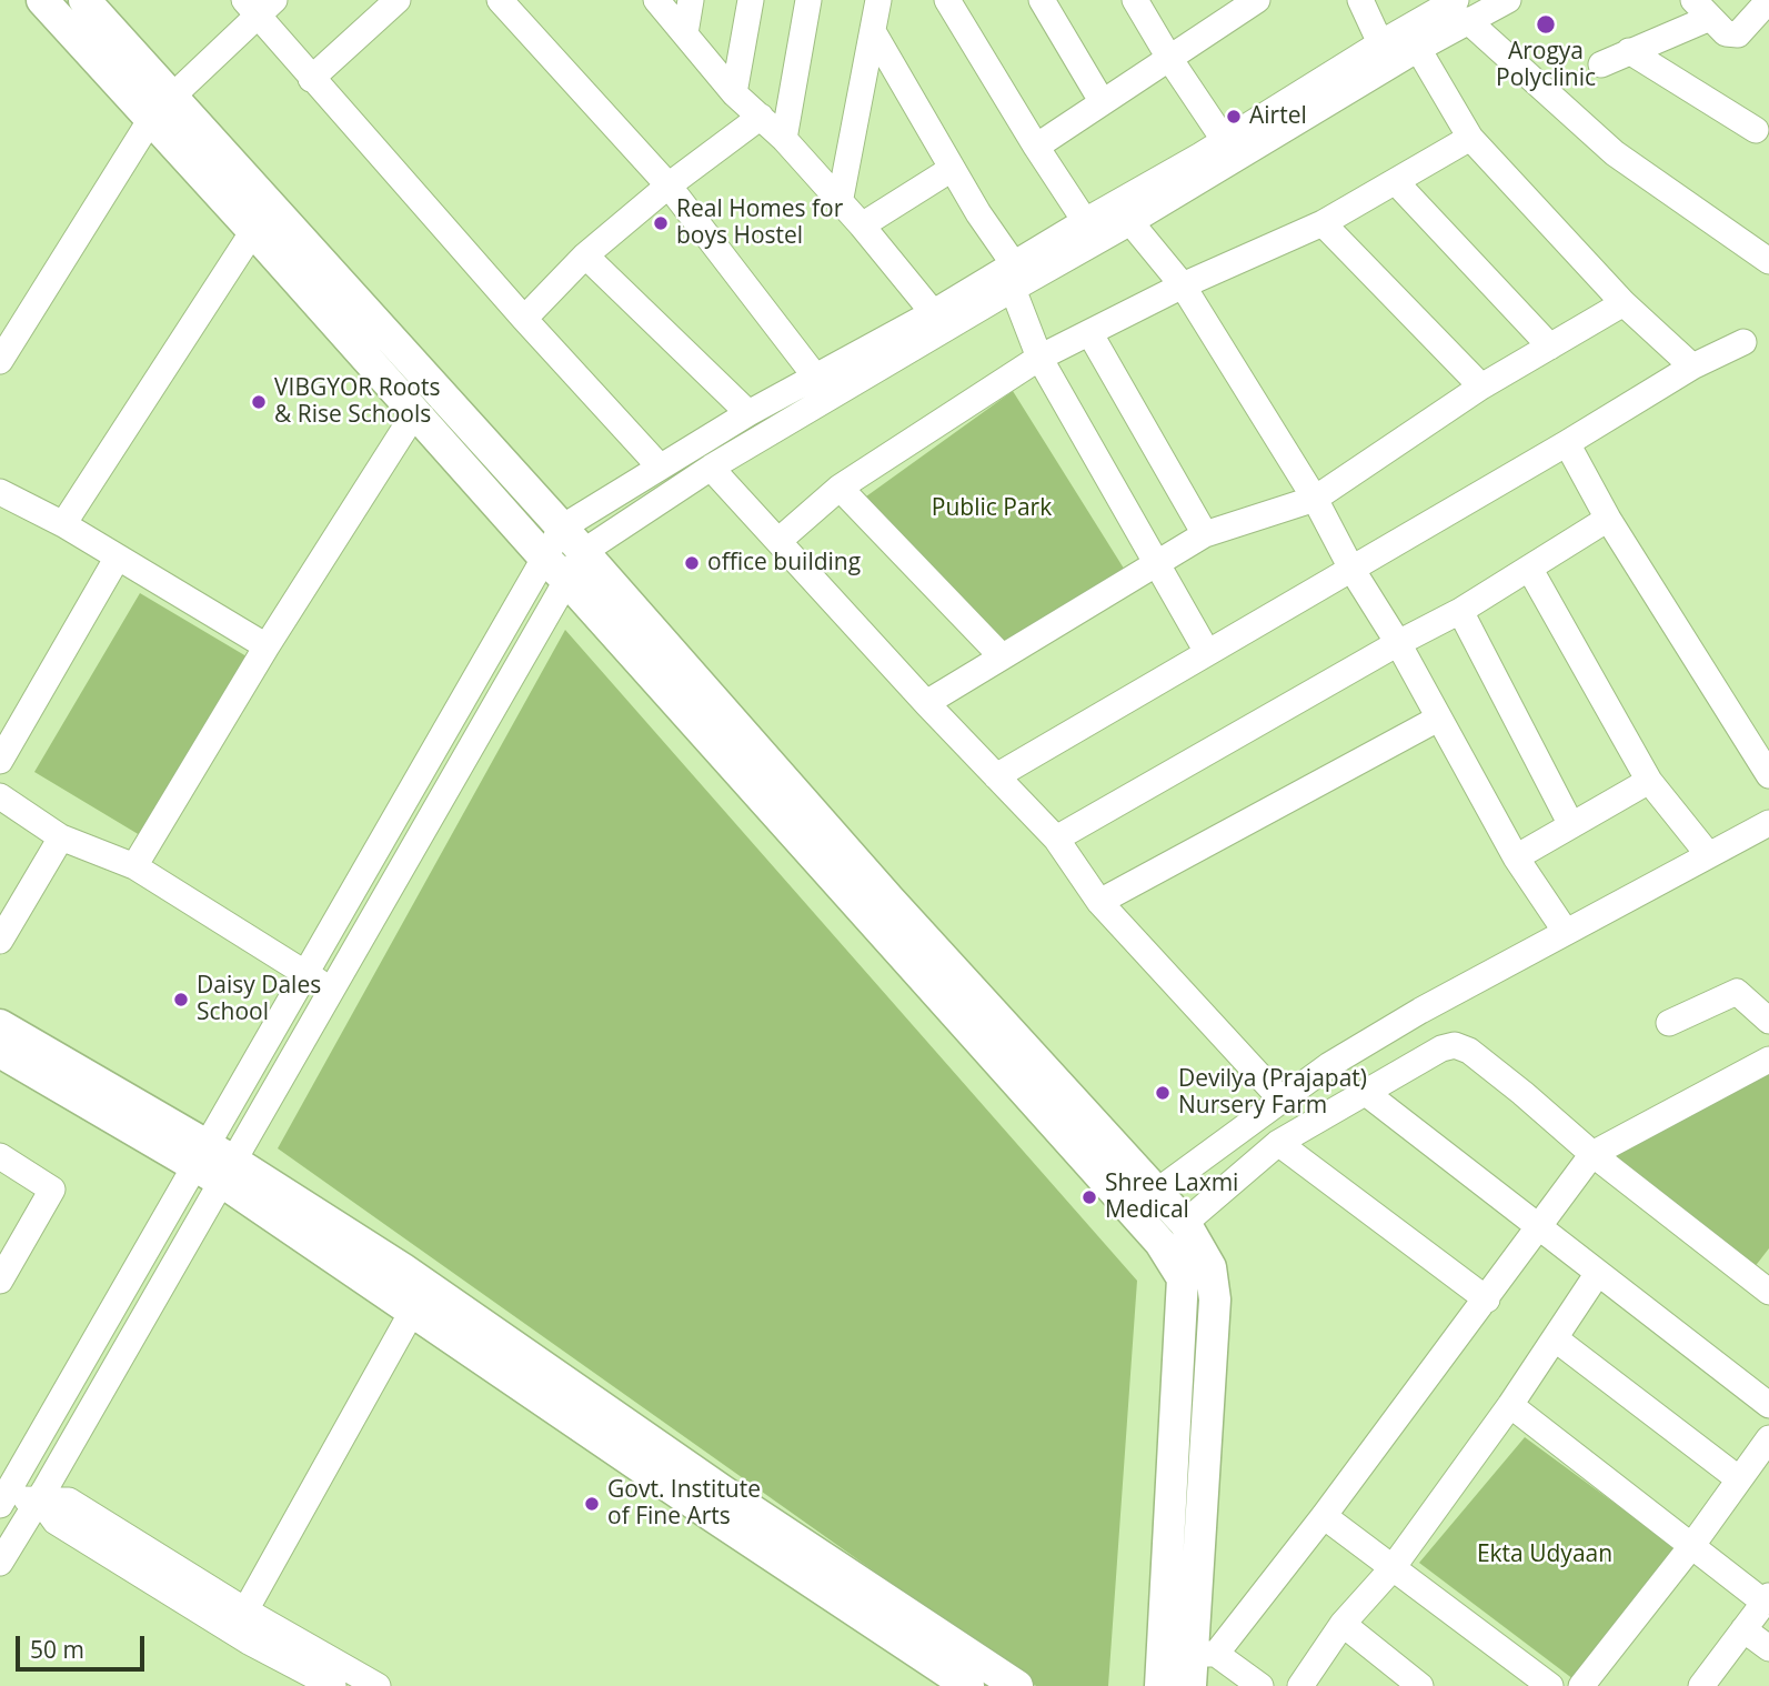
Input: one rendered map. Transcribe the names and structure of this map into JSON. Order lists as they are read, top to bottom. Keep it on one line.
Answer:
{"parks":["Public Park","Ekta Udyaan"],"places":["Arogya Polyclinic","Airtel","Real Homes for boys Hostel","VIBGYOR Roots & Rise Schools","office building","Daisy Dales School","Devilya (Prajapat) Nursery Farm","Shree Laxmi Medical","Govt. Institute of Fine Arts"],"scale_bar":"50 m"}
